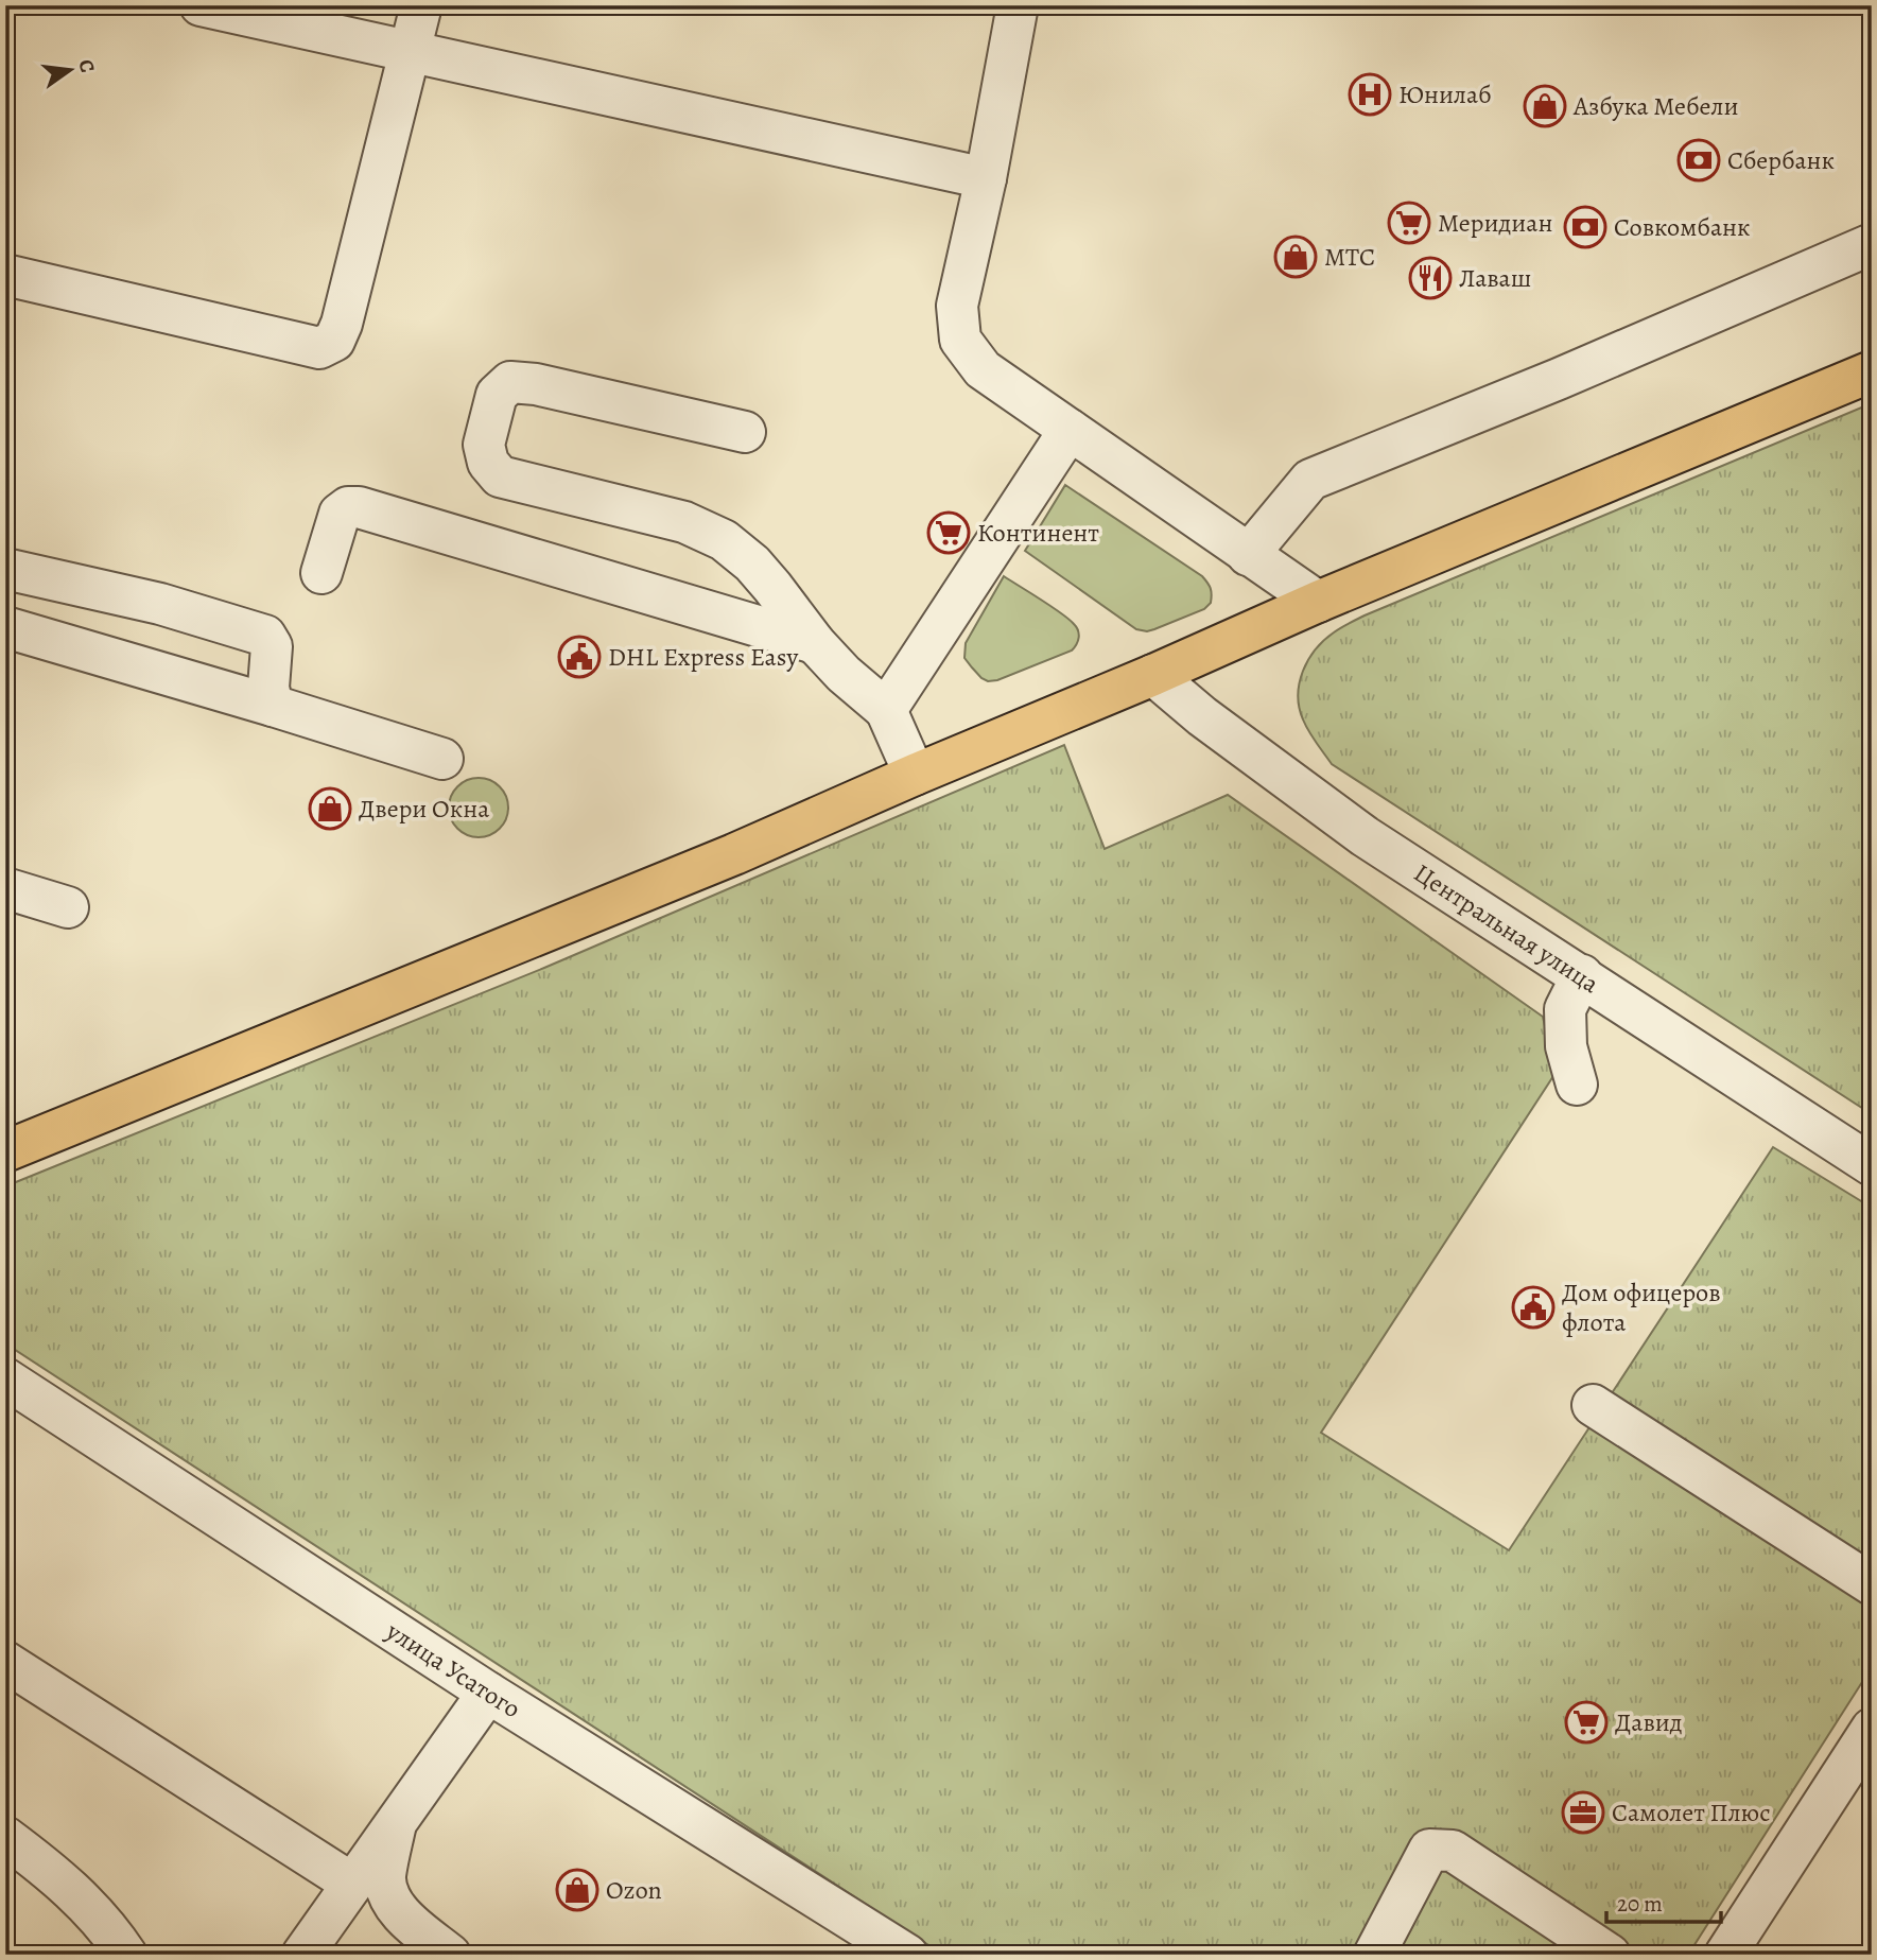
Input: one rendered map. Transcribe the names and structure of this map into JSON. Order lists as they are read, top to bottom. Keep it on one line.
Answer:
{"streets":{"street":["Центральная улица","улица Усатого"]},"places":{"hospital":["Юнилаб"],"shop":["Азбука Мебели","МТС","Двери Окна","Ozon"],"bank":["Сбербанк","Совкомбанк"],"supermarket":["Меридиан","Континент","Давид"],"restaurant":["Лаваш"],"public building":["DHL Express Easy","Дом офицеров флота"],"office":["Самолет Плюс"]},"scale_bar":"20 m","north":"right"}
